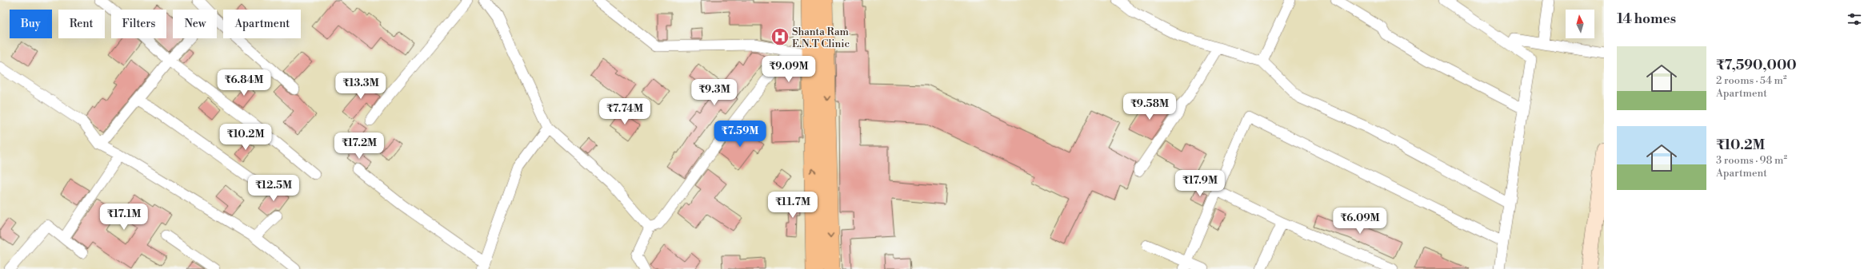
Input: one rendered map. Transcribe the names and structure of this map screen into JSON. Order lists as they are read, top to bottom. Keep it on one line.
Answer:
{"places":{"hospital":["Shanta Ram E.N.T Clinic"]},"north":"top","page":{"heading":"14 homes","chip":["Buy","Rent","Filters","New","Apartment"],"list":[{"name":"₹7,590,000","note":"2 rooms · 54 m² · Apartment"},{"name":"₹10.2M","note":"3 rooms · 98 m² · Apartment"}],"price":["₹9.09M","₹6.84M","₹13.3M","₹9.3M","₹9.58M","₹7.74M","₹7.59M","₹10.2M","₹17.2M","₹17.9M","₹12.5M","₹11.7M","₹17.1M","₹6.09M"]}}
